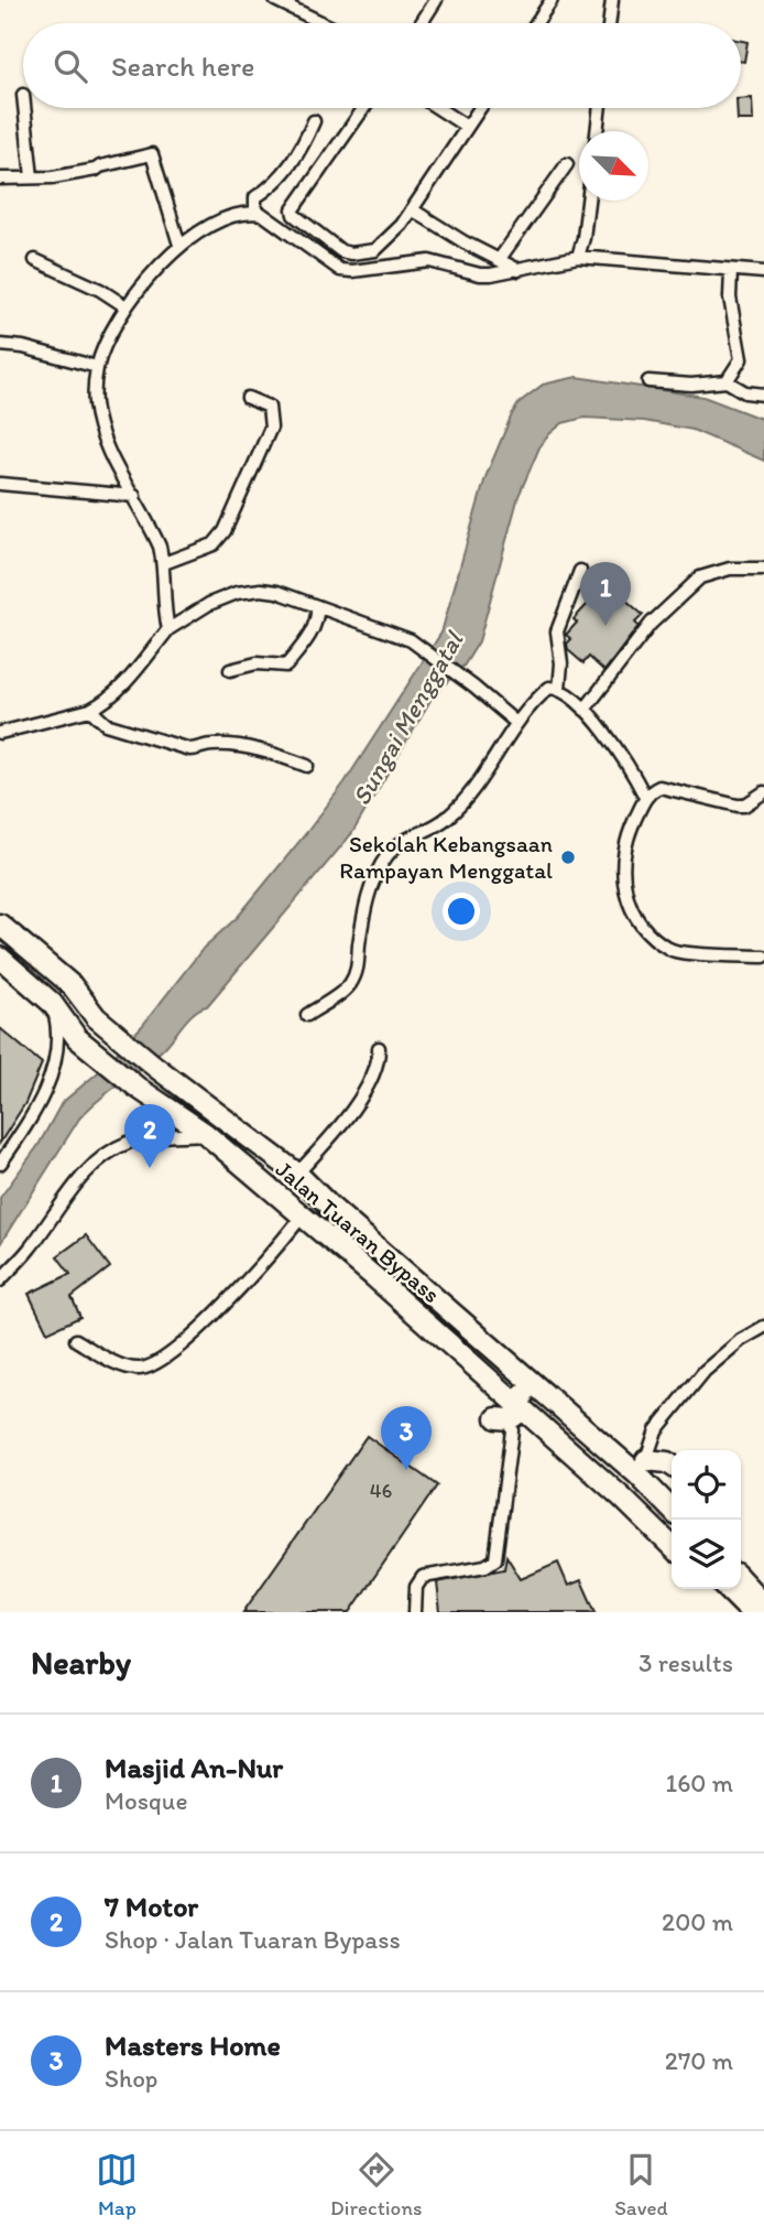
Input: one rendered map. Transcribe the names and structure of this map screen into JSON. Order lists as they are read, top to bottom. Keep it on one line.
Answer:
{"streets":{"highway":["Jalan Tuaran Bypass"]},"water":["Sungai Menggatal"],"places":["Sekolah Kebangsaan Rampayan Menggatal"],"house_numbers":["46"],"north":"bottom right","page":{"search":"Search here","pins":["1","2","3"],"heading":["Nearby","3 results"],"list":[{"mark":"1","name":"Masjid An-Nur","note":"Mosque","value":"160 m"},{"mark":"2","name":"7 Motor","note":"Shop · Jalan Tuaran Bypass","value":"200 m"},{"mark":"3","name":"Masters Home","note":"Shop","value":"270 m"}],"nav":["Map","Directions","Saved"]}}
